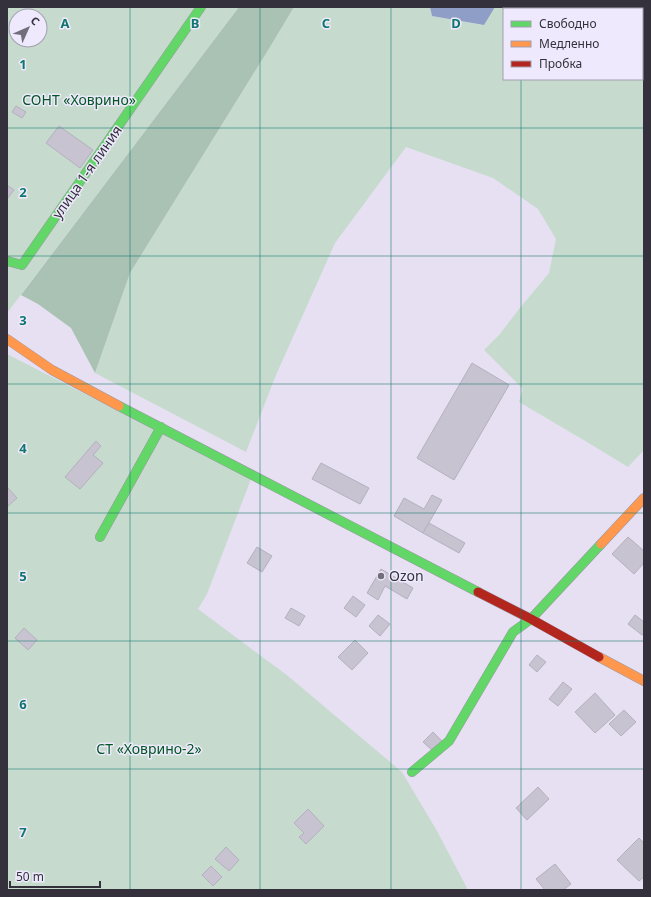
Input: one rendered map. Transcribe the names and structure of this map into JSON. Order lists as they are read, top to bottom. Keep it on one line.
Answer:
{"streets":{"street":["улица 1-я линия"]},"parks":["СОНТ «Ховрино»","СТ «Ховрино-2»"],"places":["Ozon"],"legend":["Свободно","Медленно","Пробка"],"scale_bar":"50 m","north":"top right","grid":{"columns":["A","B","C","D"],"rows":["1","2","3","4","5","6","7"]}}
